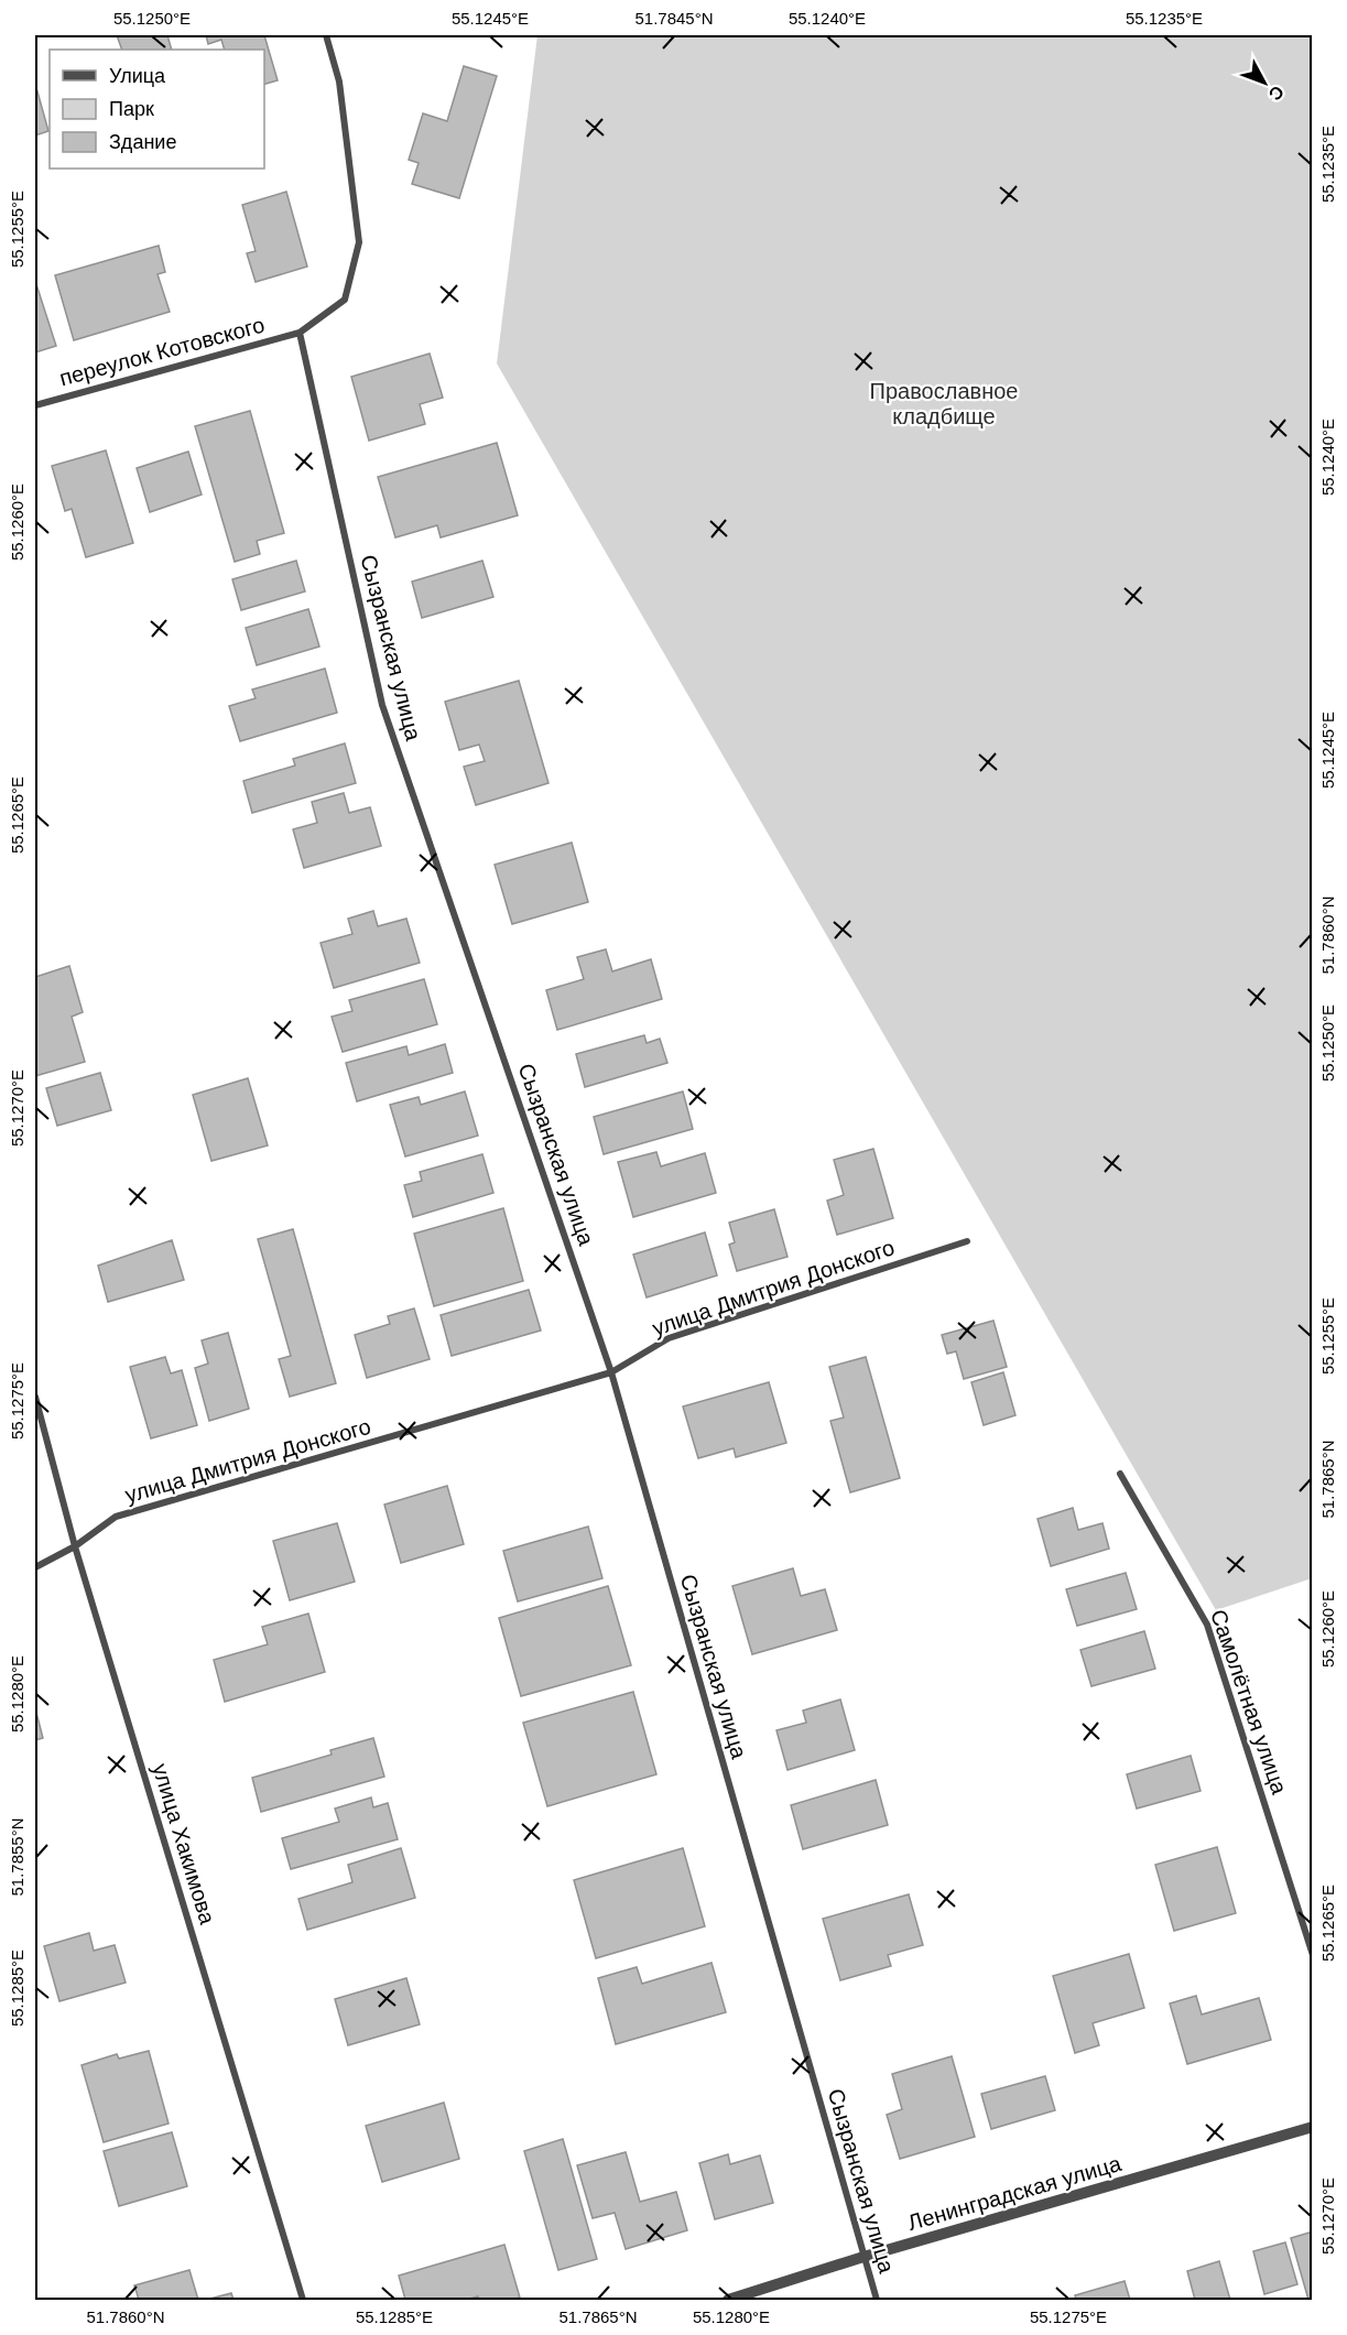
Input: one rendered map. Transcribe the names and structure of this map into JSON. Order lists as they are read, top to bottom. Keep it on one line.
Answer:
{"streets":{"street":["переулок Котовского","Сызранская улица","улица Дмитрия Донского","Самолётная улица","улица Хакимова","Ленинградская улица"]},"crossings":[["переулок Котовского","Сызранская улица"],["Сызранская улица","улица Дмитрия Донского"],["Сызранская улица","Ленинградская улица"],["улица Дмитрия Донского","улица Хакимова"]],"parks":["Православное кладбище"],"legend":["Улица","Парк","Здание"],"north":"bottom right","coordinates":["55.1250°E","55.1245°E","51.7845°N","55.1240°E","55.1235°E","55.1255°E","55.1260°E","55.1265°E","51.7860°N","55.1270°E","55.1275°E","51.7865°N","55.1280°E","51.7855°N","55.1285°E"]}
